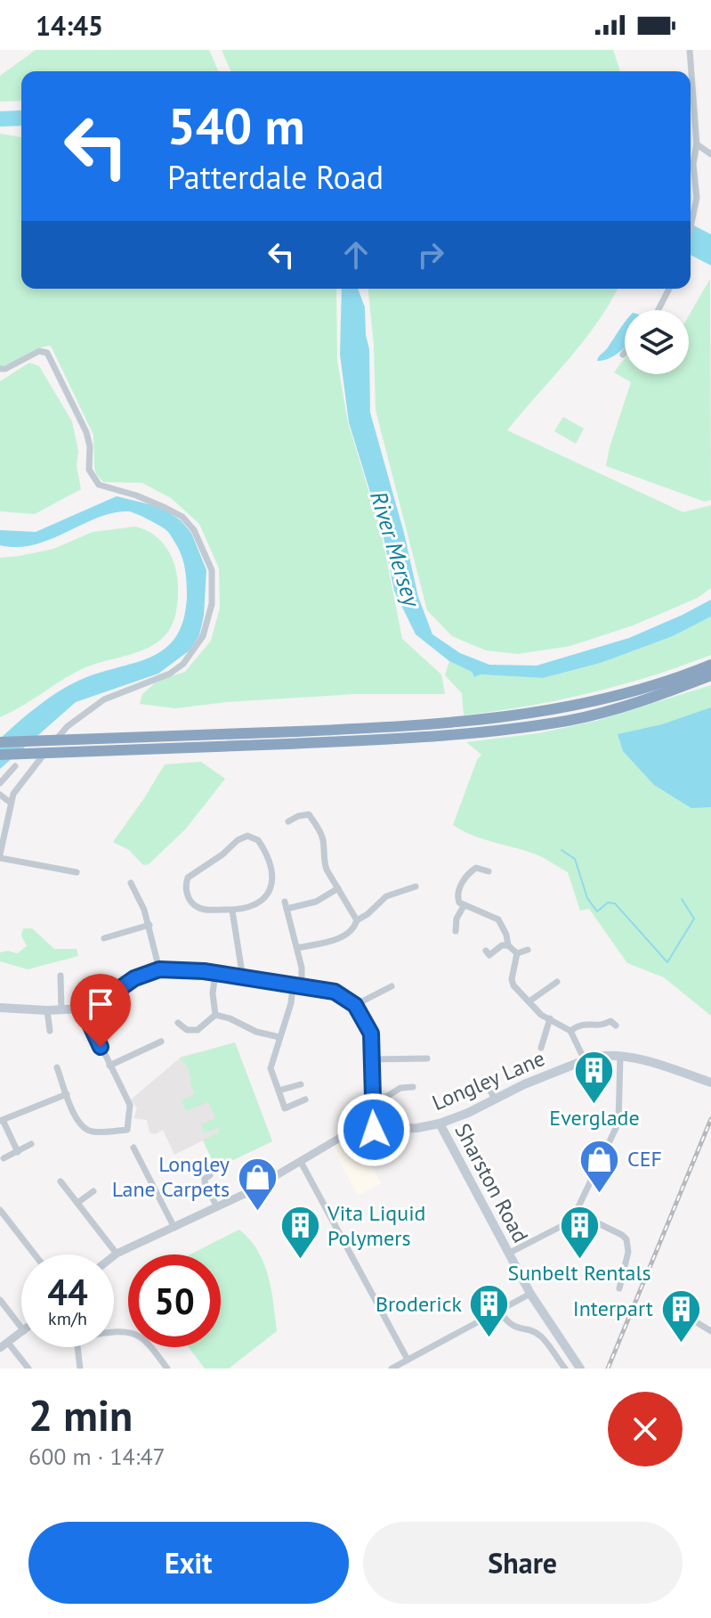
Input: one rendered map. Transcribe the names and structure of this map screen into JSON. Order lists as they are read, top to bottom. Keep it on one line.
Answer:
{"streets":{"main road":["Longley Lane","Sharston Road"]},"crossings":[["Longley Lane","Sharston Road"]],"water":["River Mersey"],"places":{"building":["Everglade","Sunbelt Rentals","Vita Liquid Polymers","Broderick","Interpart"],"shop":["CEF","Longley Lane Carpets"]},"page":{"status":"14:45","turn":["540 m","Patterdale Road"],"speed":"44 km/h","limit":"50","heading":["2 min","600 m · 14:47"],"buttons":["Exit","Share"]}}
